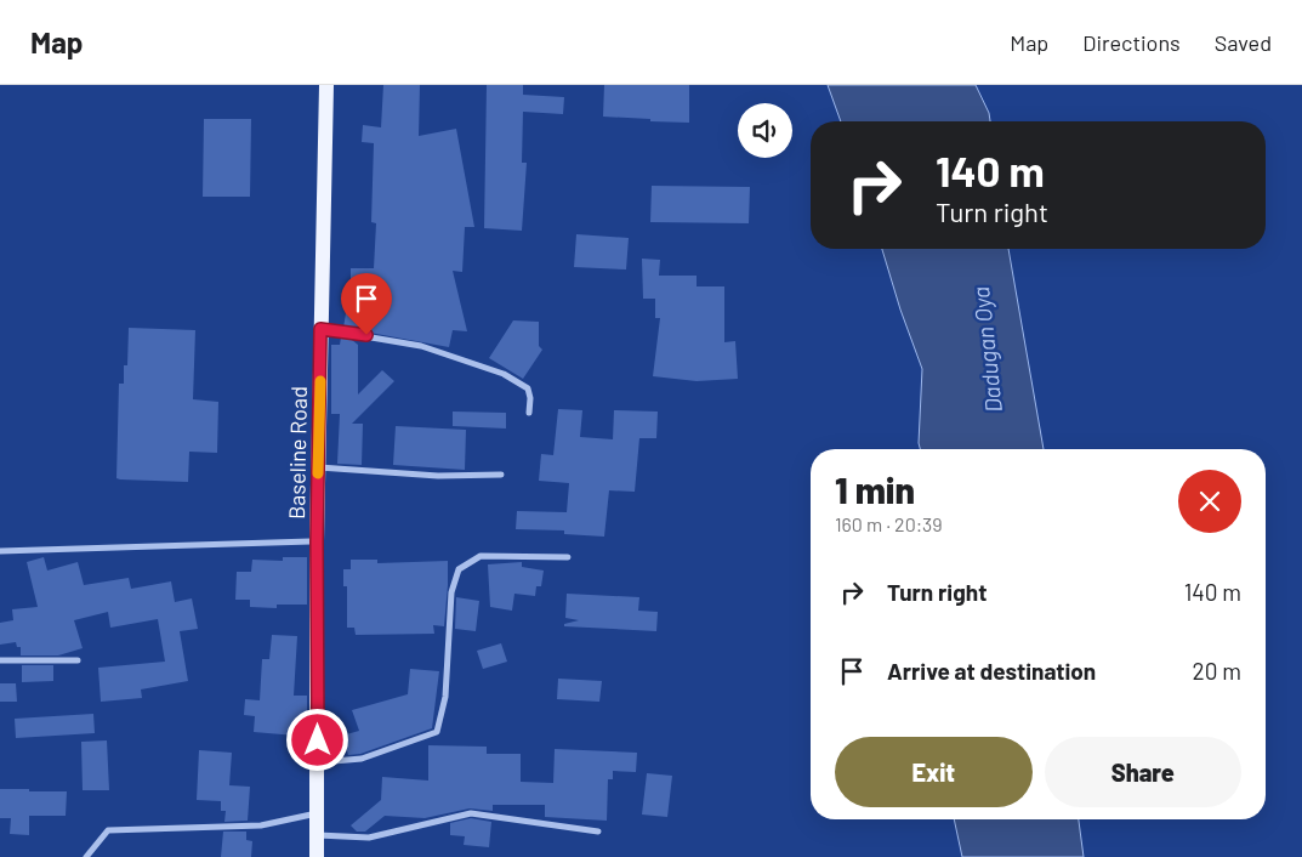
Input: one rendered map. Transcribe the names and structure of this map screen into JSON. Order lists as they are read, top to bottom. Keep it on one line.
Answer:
{"streets":{"main road":["Baseline Road"]},"water":["Dadugan Oya"],"page":{"header":"Map","nav":["Map","Directions","Saved"],"turn":["140 m","Turn right"],"heading":["1 min","160 m · 20:39"],"list":[{"name":"Turn right","value":"140 m"},{"name":"Arrive at destination","value":"20 m"}],"buttons":["Exit","Share"]}}
